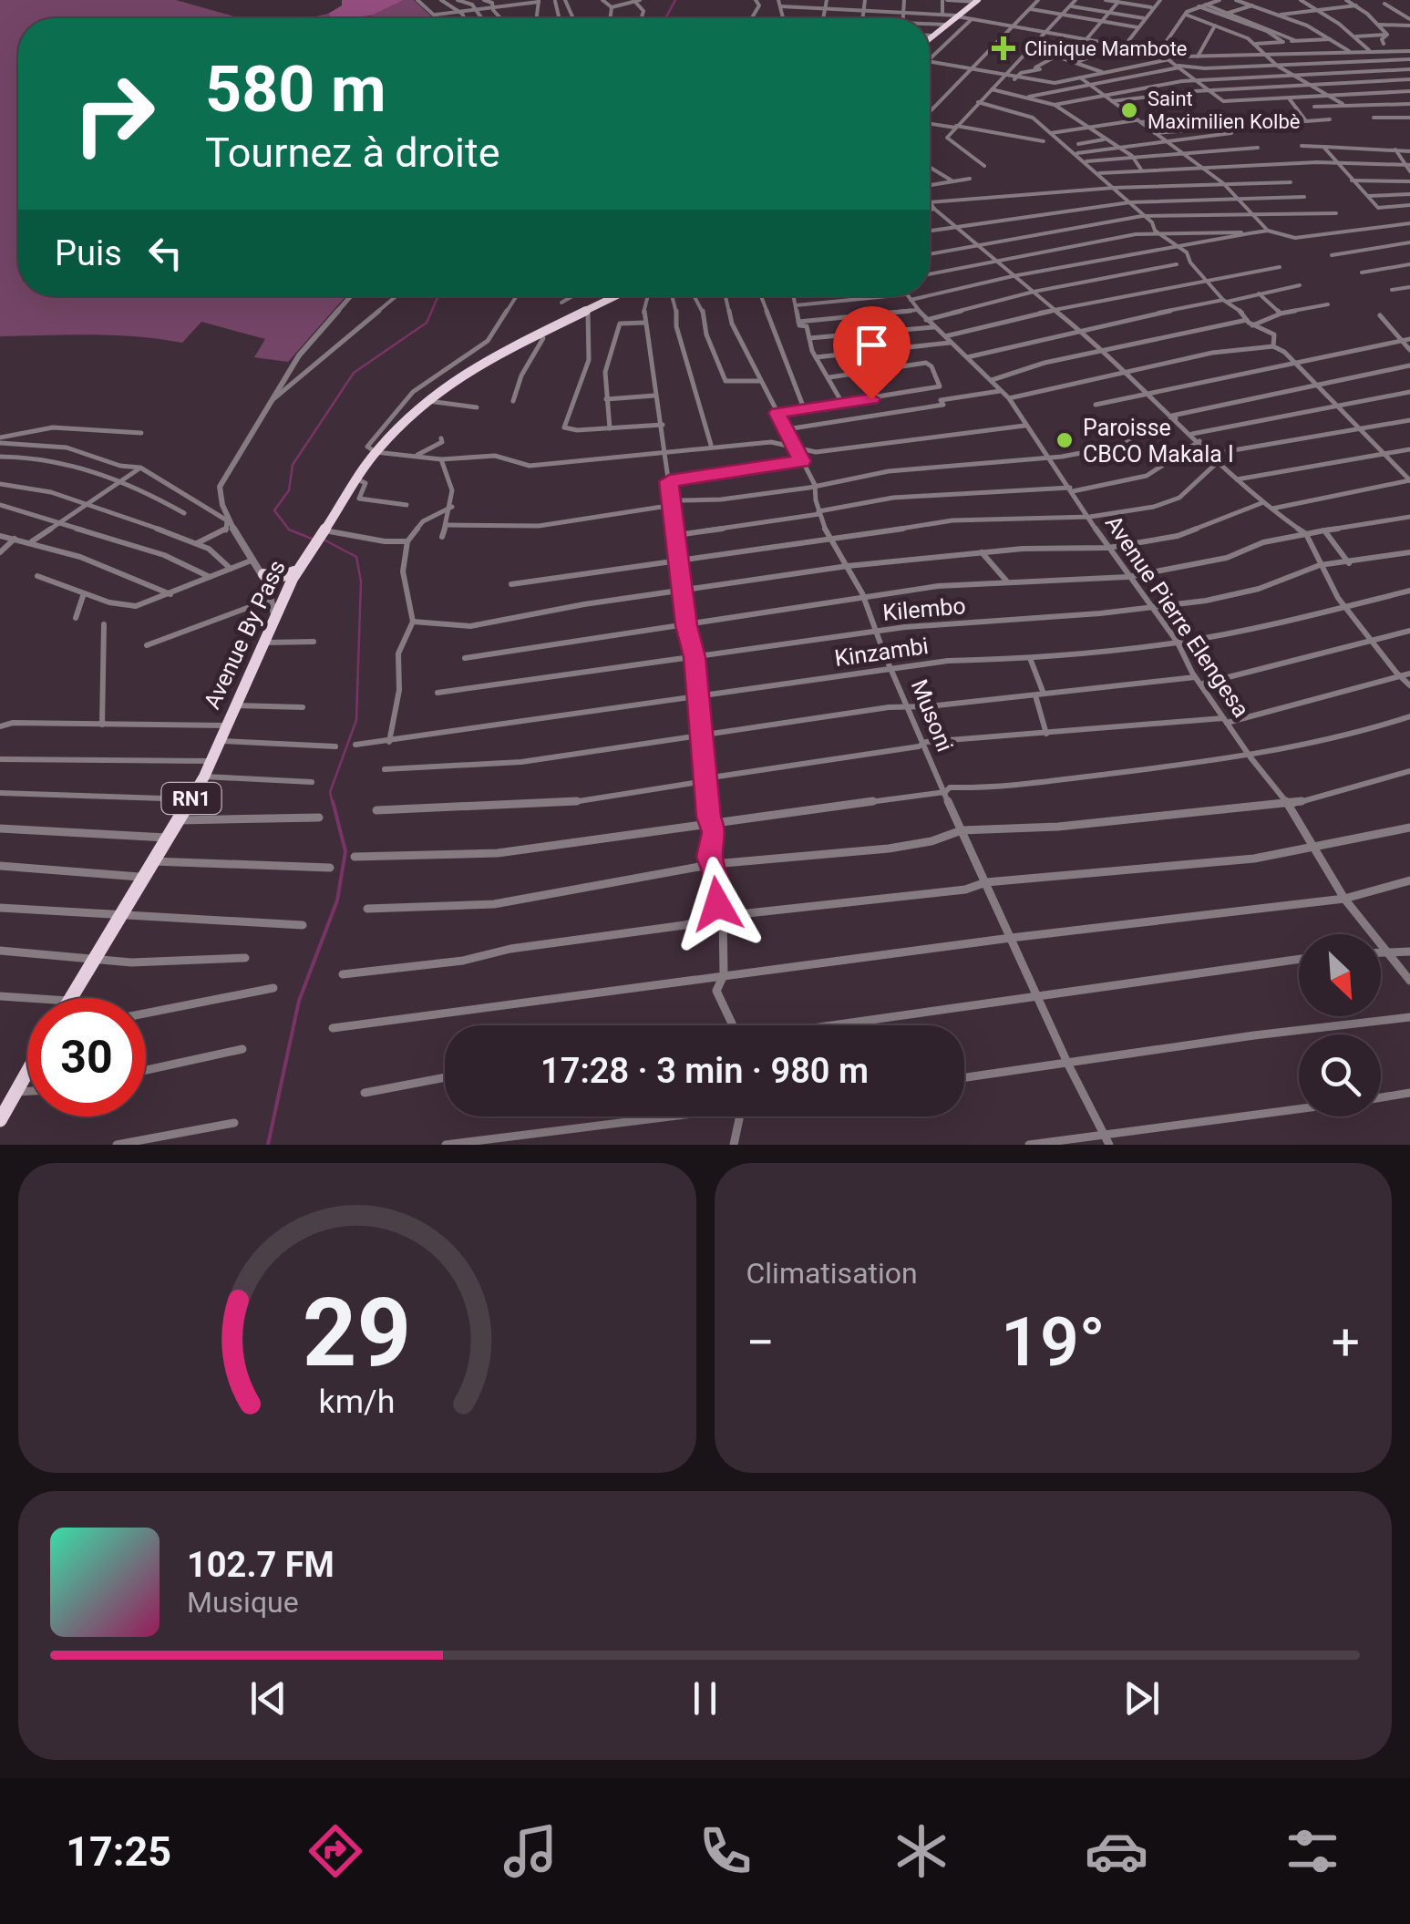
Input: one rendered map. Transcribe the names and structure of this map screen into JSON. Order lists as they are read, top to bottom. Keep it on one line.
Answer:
{"streets":{"highway":["Avenue By Pass","RN1"],"street":["Kilembo","Avenue Pierre Elengesa","Kinzambi","Musoni"]},"crossings":[["Kilembo","Avenue Pierre Elengesa"],["Kilembo","Musoni"],["Avenue Pierre Elengesa","Kinzambi"],["Kinzambi","Musoni"]],"places":{"health":["Clinique Mambote"],"other":["Saint Maximilien Kolbè","Paroisse CBCO Makala I"]},"north":"bottom right","page":{"turn":["580 m","Tournez à droite"],"then":"Puis","limit":"30","trip":"17:28 · 3 min · 980 m","tile":"Climatisation","heat":["−","19°","+"],"song":["102.7 FM","Musique"],"tabs":"17:25","gauge":["29","km/h"]}}
